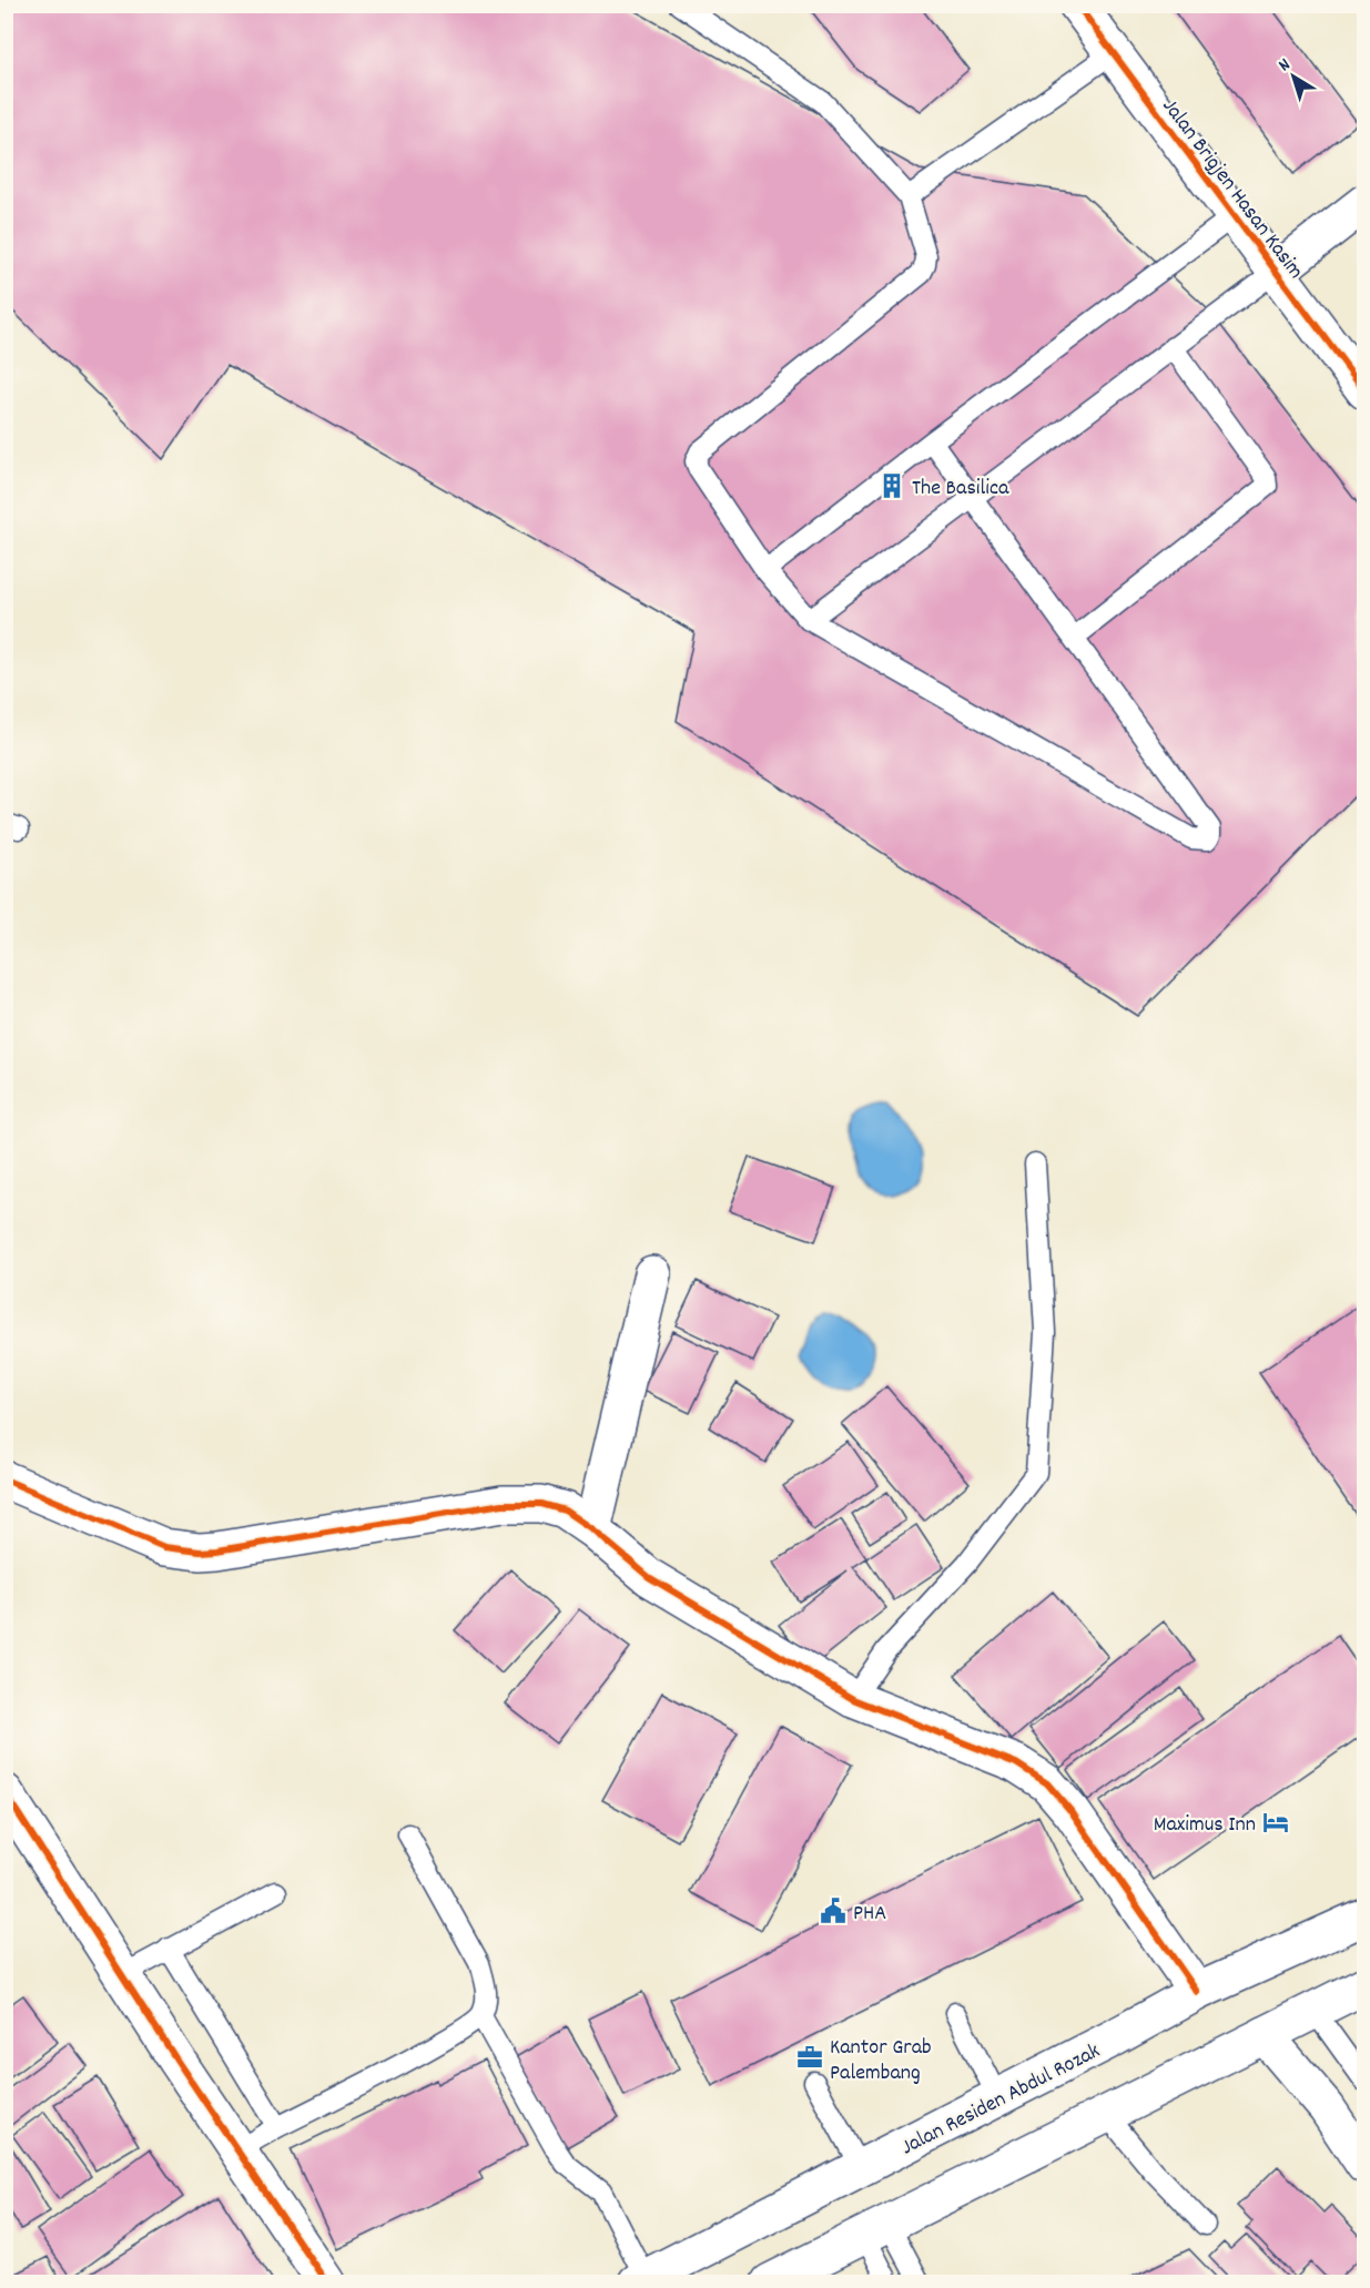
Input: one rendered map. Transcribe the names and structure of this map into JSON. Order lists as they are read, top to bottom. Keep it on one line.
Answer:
{"streets":{"main road":["Jalan Brigjen Hasan Kasim","Jalan Residen Abdul Rozak"]},"places":{"building":["The Basilica"],"hotel":["Maximus Inn"],"public building":["PHA"],"office":["Kantor Grab Palembang"]},"north":"top left"}
